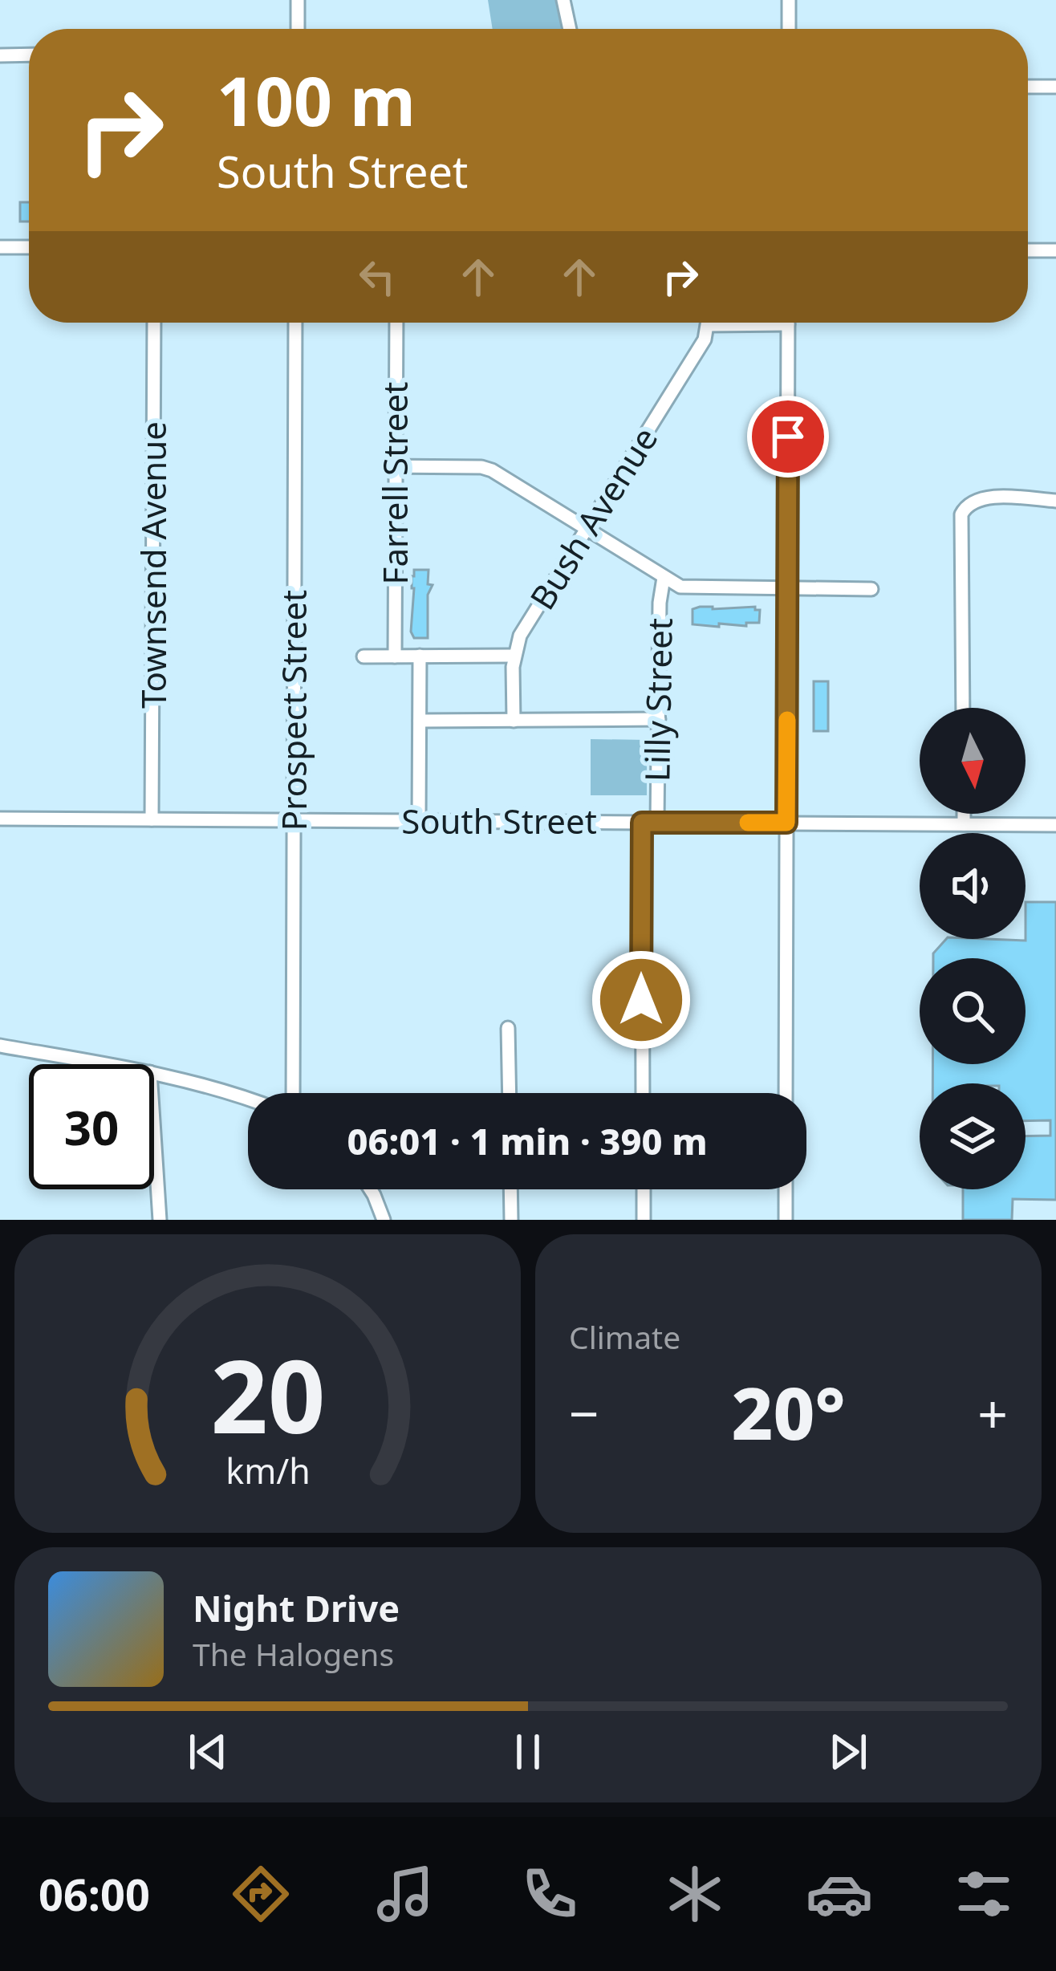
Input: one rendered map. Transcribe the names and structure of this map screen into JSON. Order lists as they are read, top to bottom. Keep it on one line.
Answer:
{"streets":{"street":["Farrell Street","Bush Avenue","Townsend Avenue","Lilly Street","Prospect Street","South Street"]},"crossings":[["Townsend Avenue","South Street"],["Lilly Street","South Street"],["Prospect Street","South Street"]],"north":"bottom","page":{"turn":["100 m","South Street"],"limit":"30","trip":"06:01 · 1 min · 390 m","tile":"Climate","heat":["−","20°","+"],"song":["Night Drive","The Halogens"],"tabs":"06:00","gauge":["20","km/h"]}}
